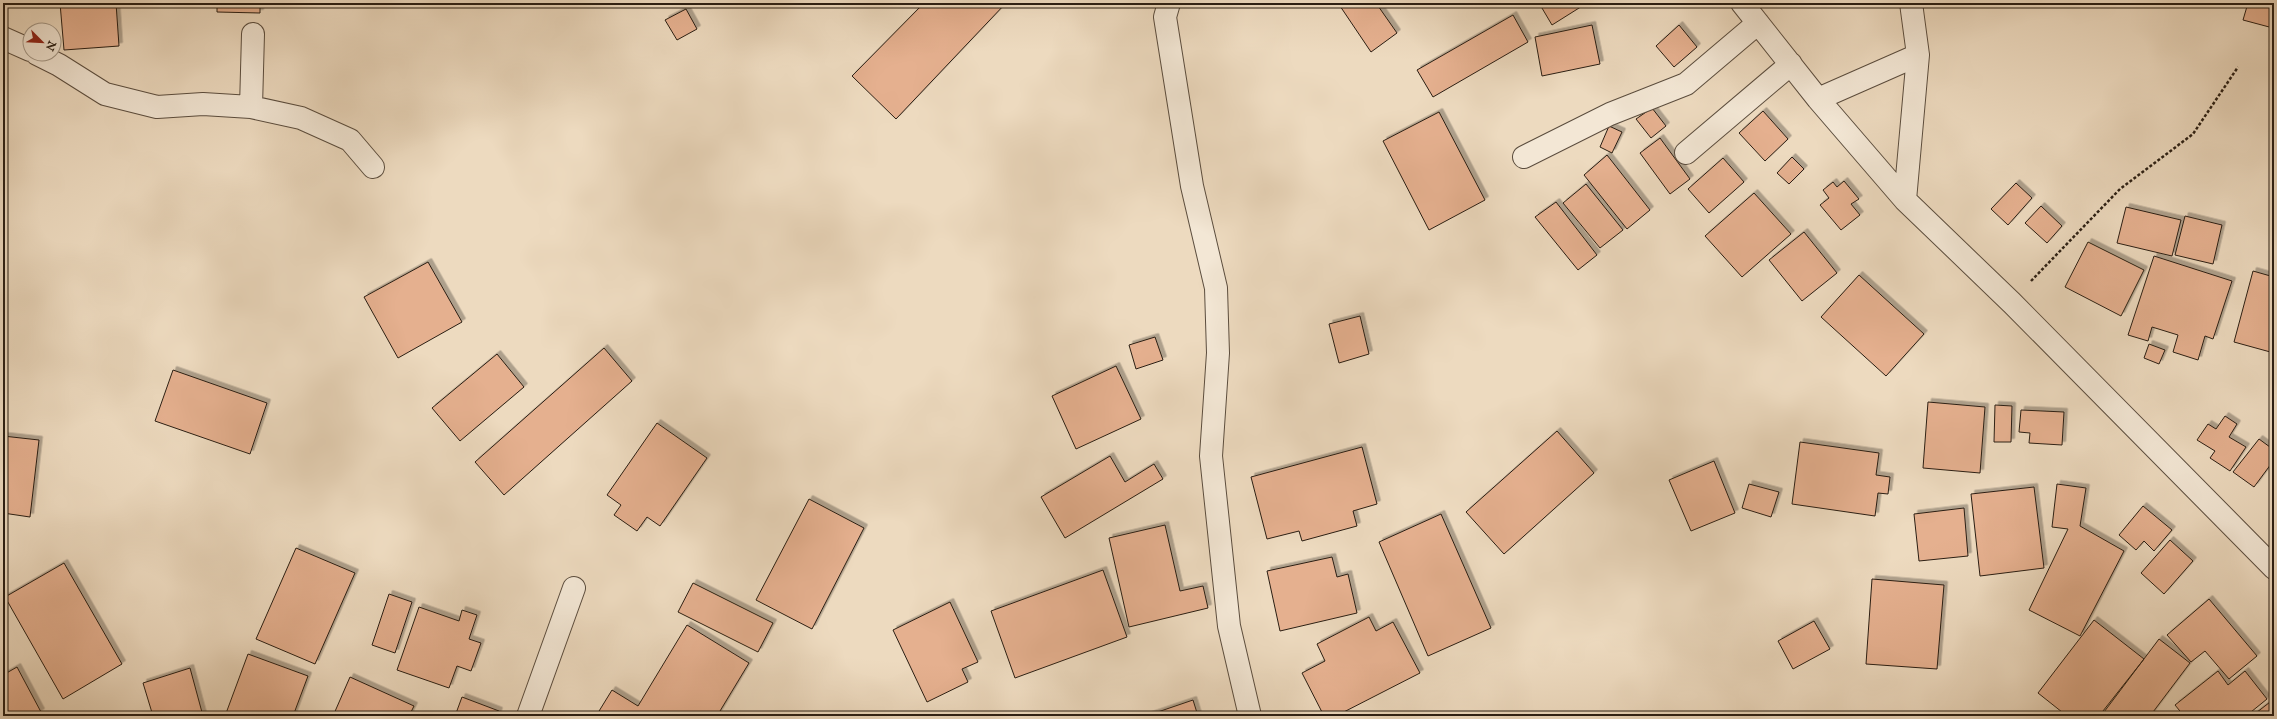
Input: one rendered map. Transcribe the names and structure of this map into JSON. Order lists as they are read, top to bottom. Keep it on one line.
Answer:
{"north":"bottom right"}
